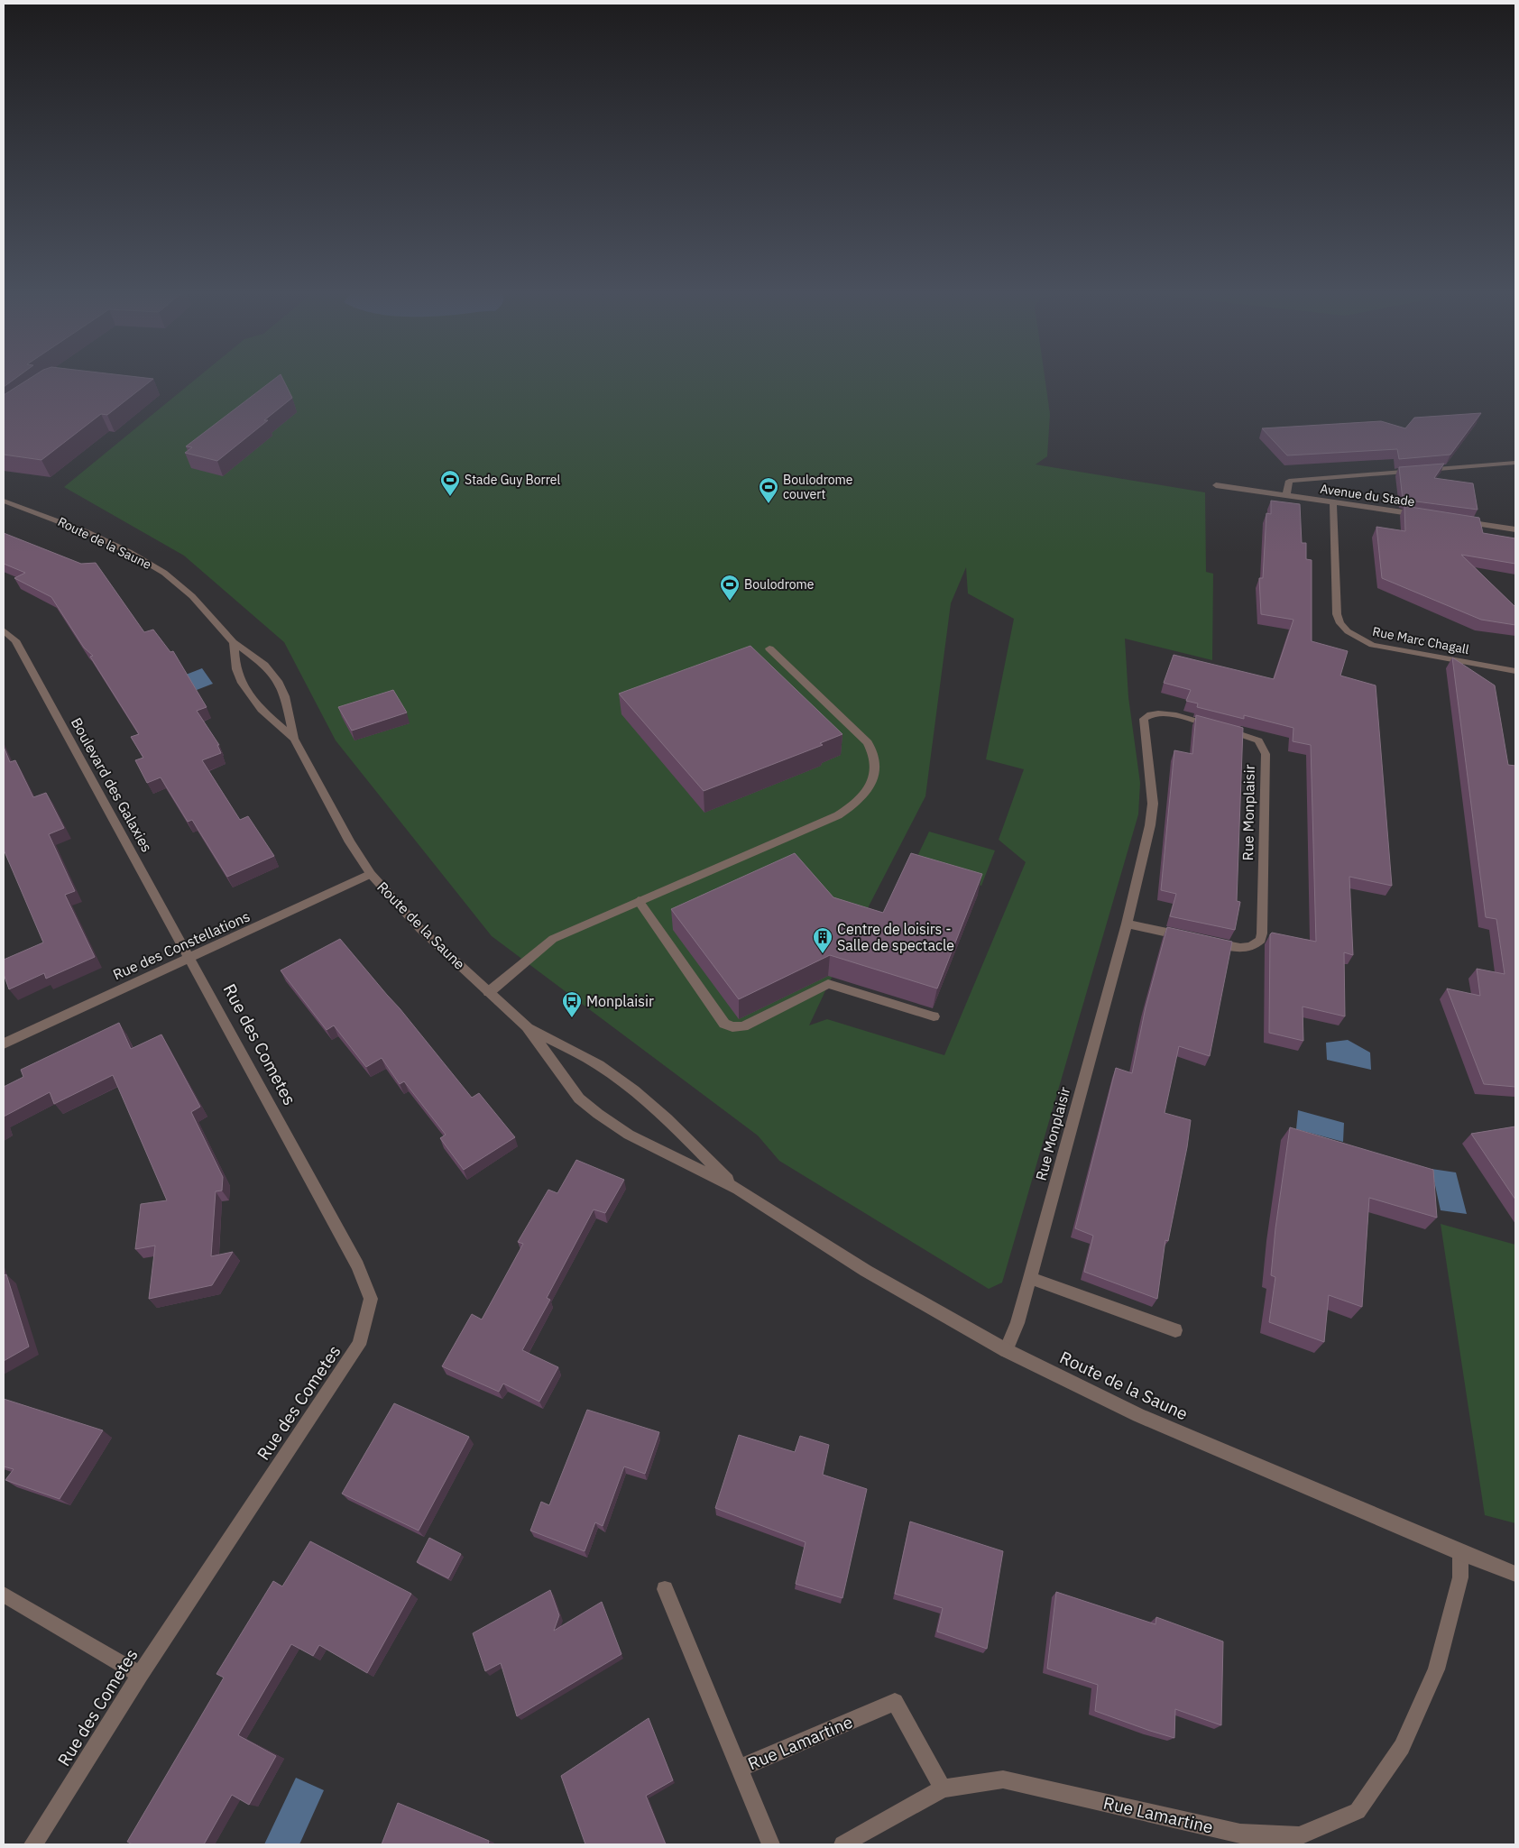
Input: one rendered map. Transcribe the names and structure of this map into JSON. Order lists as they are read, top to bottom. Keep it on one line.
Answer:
{"streets":{"street":["Avenue du Stade","Route de la Saune","Rue Marc Chagall","Boulevard des Galaxies","Rue Monplaisir","Rue des Constellations","Rue des Cometes","Rue Lamartine"]},"crossings":[["Avenue du Stade","Rue Marc Chagall"],["Route de la Saune","Rue Monplaisir"],["Route de la Saune","Rue des Constellations"],["Route de la Saune","Rue Lamartine"],["Boulevard des Galaxies","Rue des Constellations"],["Boulevard des Galaxies","Rue des Cometes"],["Rue des Constellations","Rue des Cometes"]],"places":{"sports":["Stade Guy Borrel","Boulodrome couvert","Boulodrome"],"building":["Centre de loisirs - Salle de spectacle"],"bus stop":["Monplaisir"]}}
